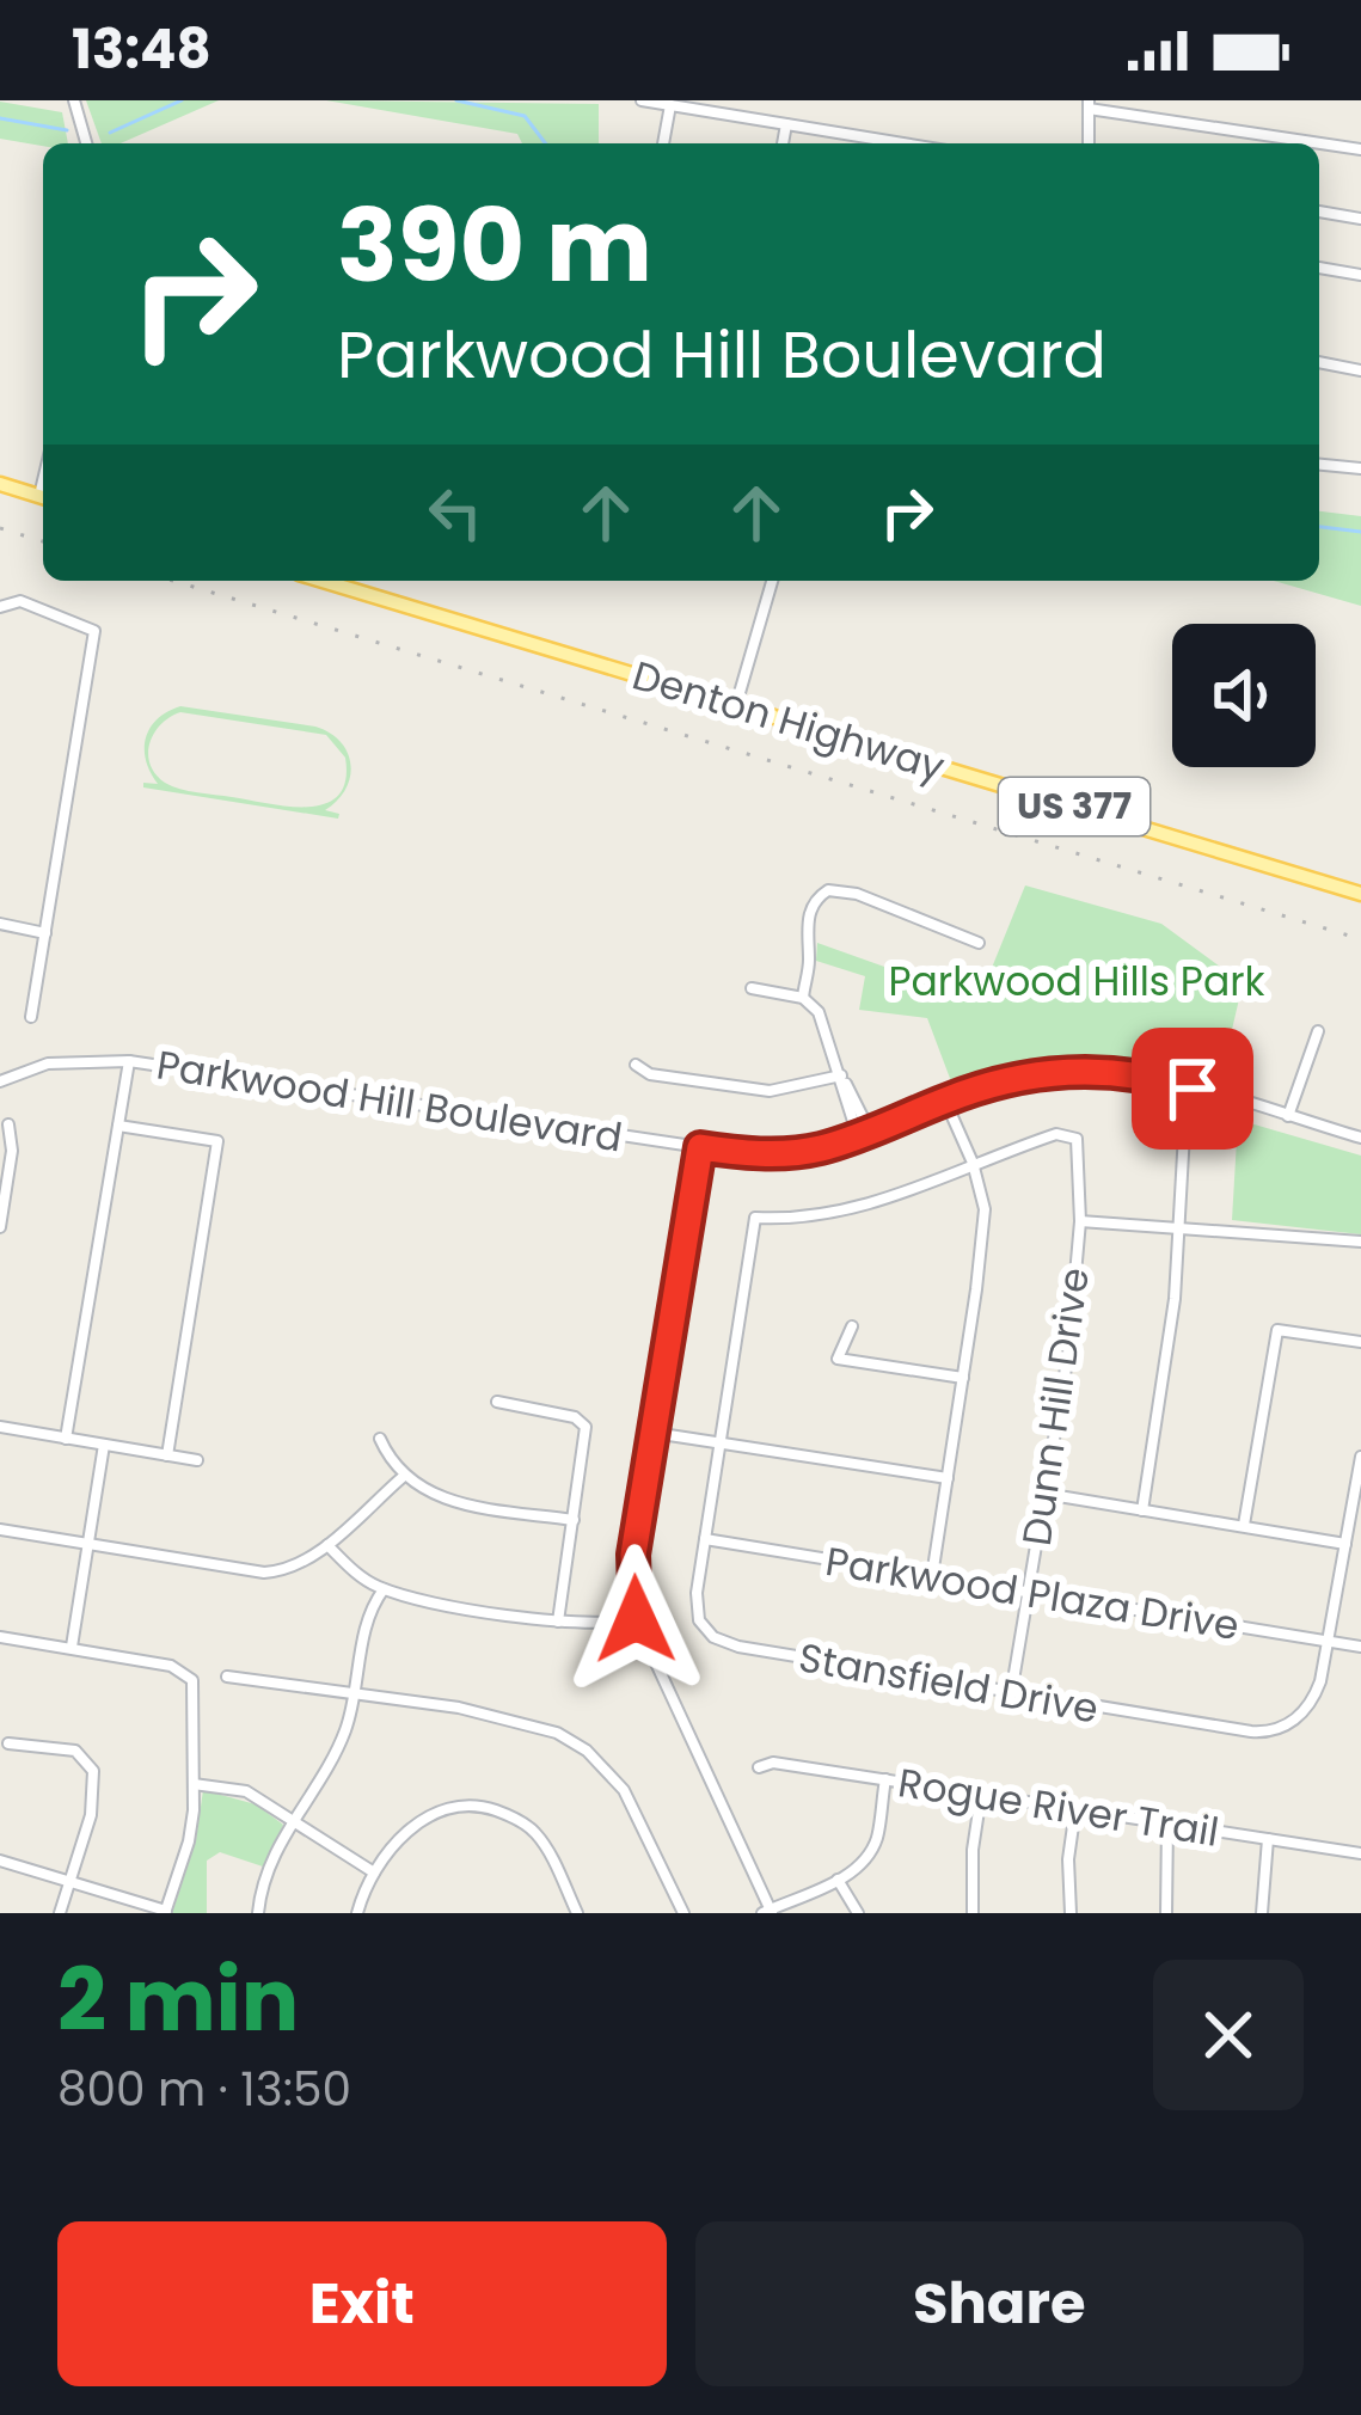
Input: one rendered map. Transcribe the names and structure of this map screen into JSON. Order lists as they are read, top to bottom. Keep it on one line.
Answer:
{"streets":{"main road":["Denton Highway","US 377"],"street":["Parkwood Hill Boulevard","Dunn Hill Drive","Parkwood Plaza Drive","Stansfield Drive","Rogue River Trail"]},"crossings":[["Dunn Hill Drive","Parkwood Plaza Drive"],["Dunn Hill Drive","Stansfield Drive"],["Parkwood Plaza Drive","Stansfield Drive"]],"parks":["Parkwood Hills Park"],"page":{"status":"13:48","turn":["390 m","Parkwood Hill Boulevard"],"heading":["2 min","800 m · 13:50"],"buttons":["Exit","Share"]}}
